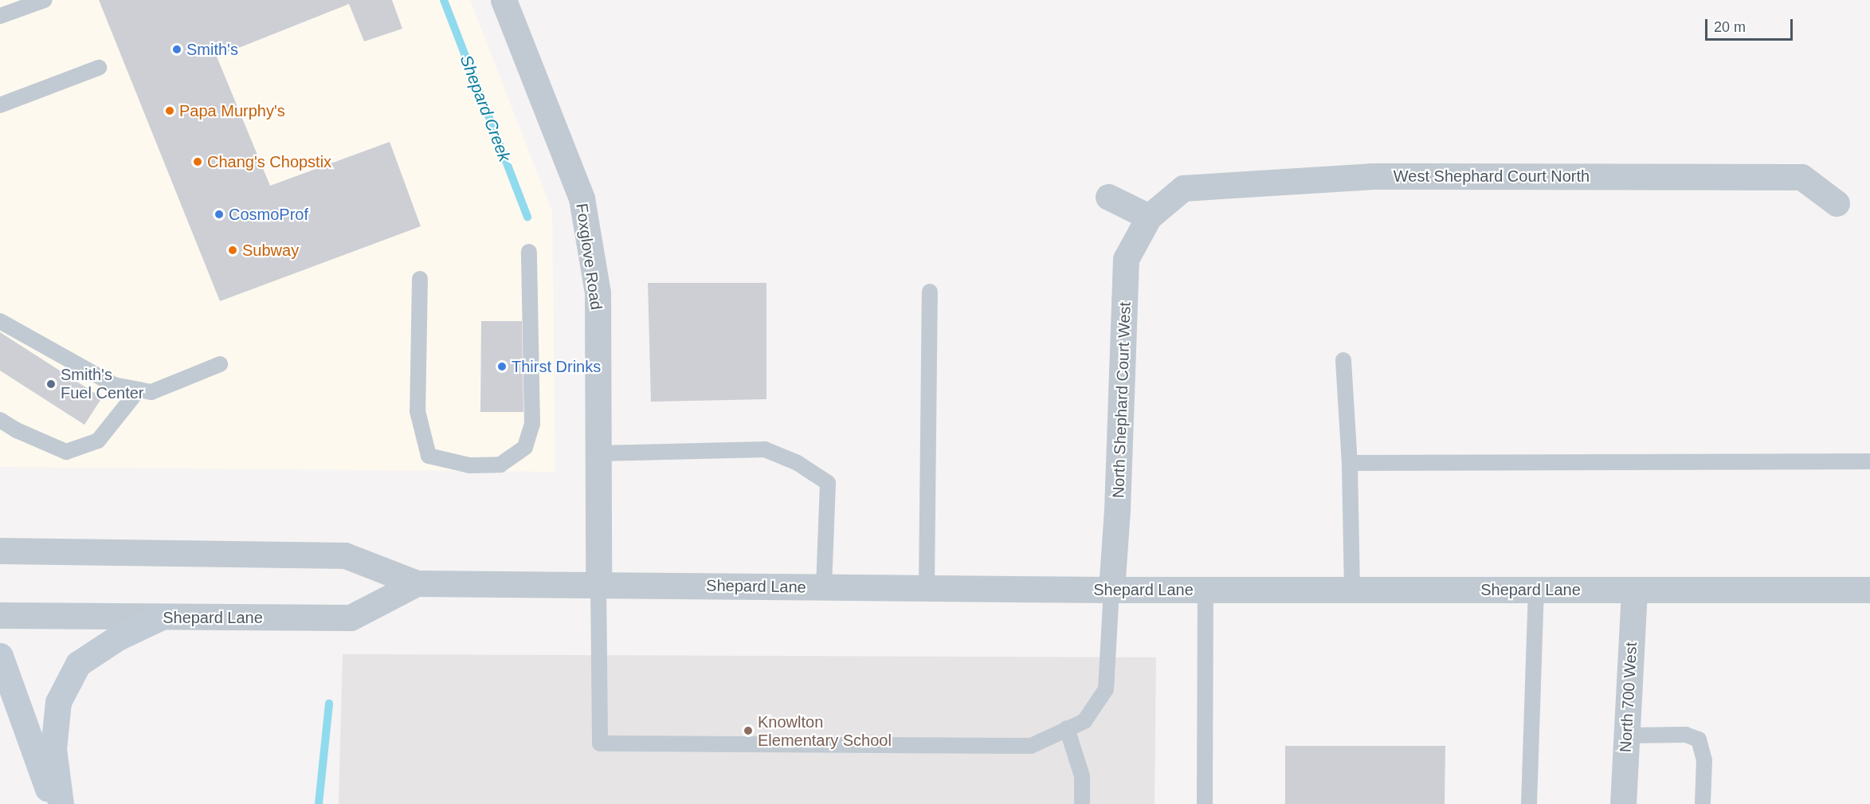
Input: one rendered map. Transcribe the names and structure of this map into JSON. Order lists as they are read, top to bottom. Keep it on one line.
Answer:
{"streets":{"street":["West Shephard Court North","Foxglove Road","North Shephard Court West","Shepard Lane","North 700 West"]},"crossings":[["West Shephard Court North","North Shephard Court West"],["Foxglove Road","Shepard Lane"],["North Shephard Court West","Shepard Lane"],["Shepard Lane","North 700 West"]],"water":["Shepard Creek"],"places":["Smith's","Papa Murphy's","Chang's Chopstix","CosmoProf","Subway","Thirst Drinks","Smith's Fuel Center","Knowlton Elementary School"],"scale_bar":"20 m"}
